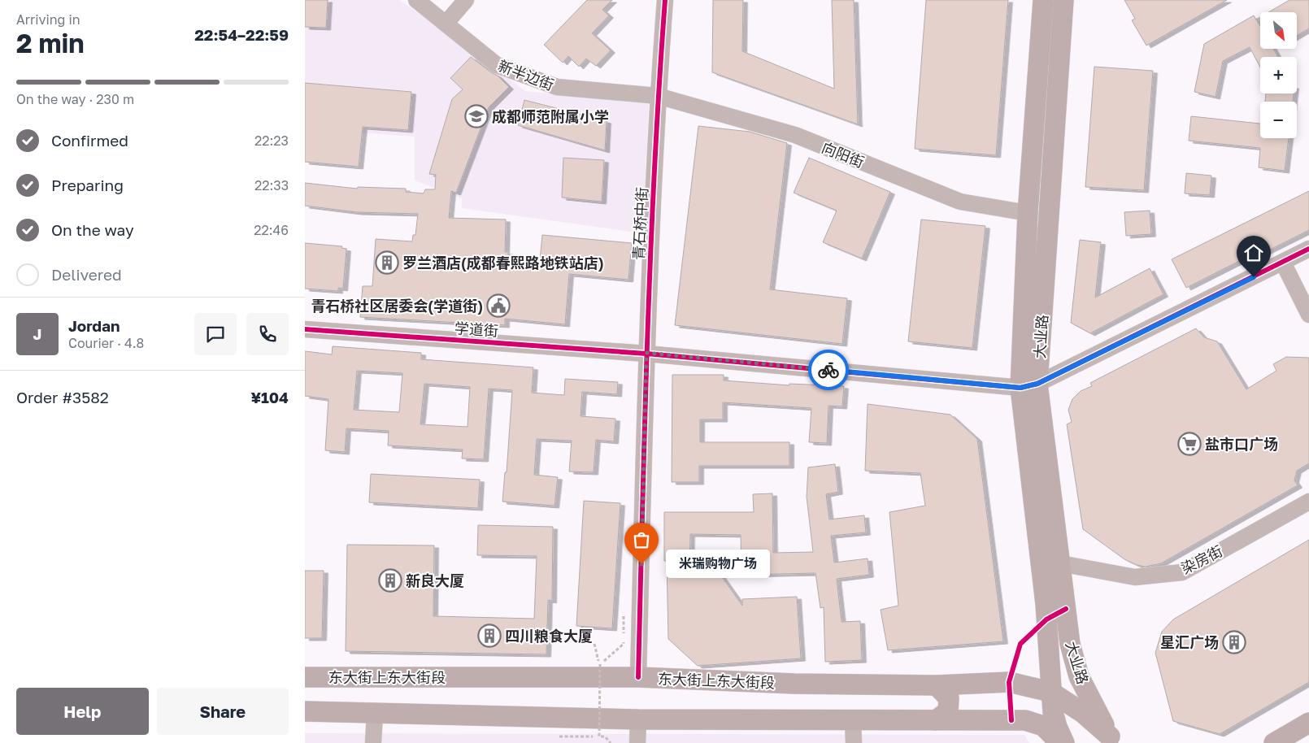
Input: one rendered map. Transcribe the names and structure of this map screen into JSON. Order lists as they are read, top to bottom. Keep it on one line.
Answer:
{"streets":{"main road":["大业路","东大街上东大街段"],"street":["新半边街","向阳街","青石桥中街","学道街","染房街"]},"crossings":[["新半边街","向阳街"],["新半边街","青石桥中街"],["向阳街","青石桥中街"],["向阳街","大业路"],["青石桥中街","学道街"],["青石桥中街","东大街上东大街段"],["学道街","大业路"],["大业路","染房街"],["大业路","东大街上东大街段"]],"places":{"school or university":["成都师范附属小学"],"building":["罗兰酒店(成都春熙路地铁站店)","新良大厦","四川粮食大厦","星汇广场"],"public building":["青石桥社区居委会(学道街)"],"supermarket":["盐市口广场"],"other":["米瑞购物广场"]},"north":"bottom right","page":{"heading":["2 min","Arriving in","22:54–22:59"],"panel":["Jordan","Courier · 4.8","Order #3582","¥104"],"map_buttons":["+","−"],"bar":"On the way · 230 m","list":[["Confirmed","22:23"],["Preparing","22:33"],["On the way","22:46"],"Delivered"],"round":"J","bubble":"米瑞购物广场","buttons":["Help","Share"]}}
